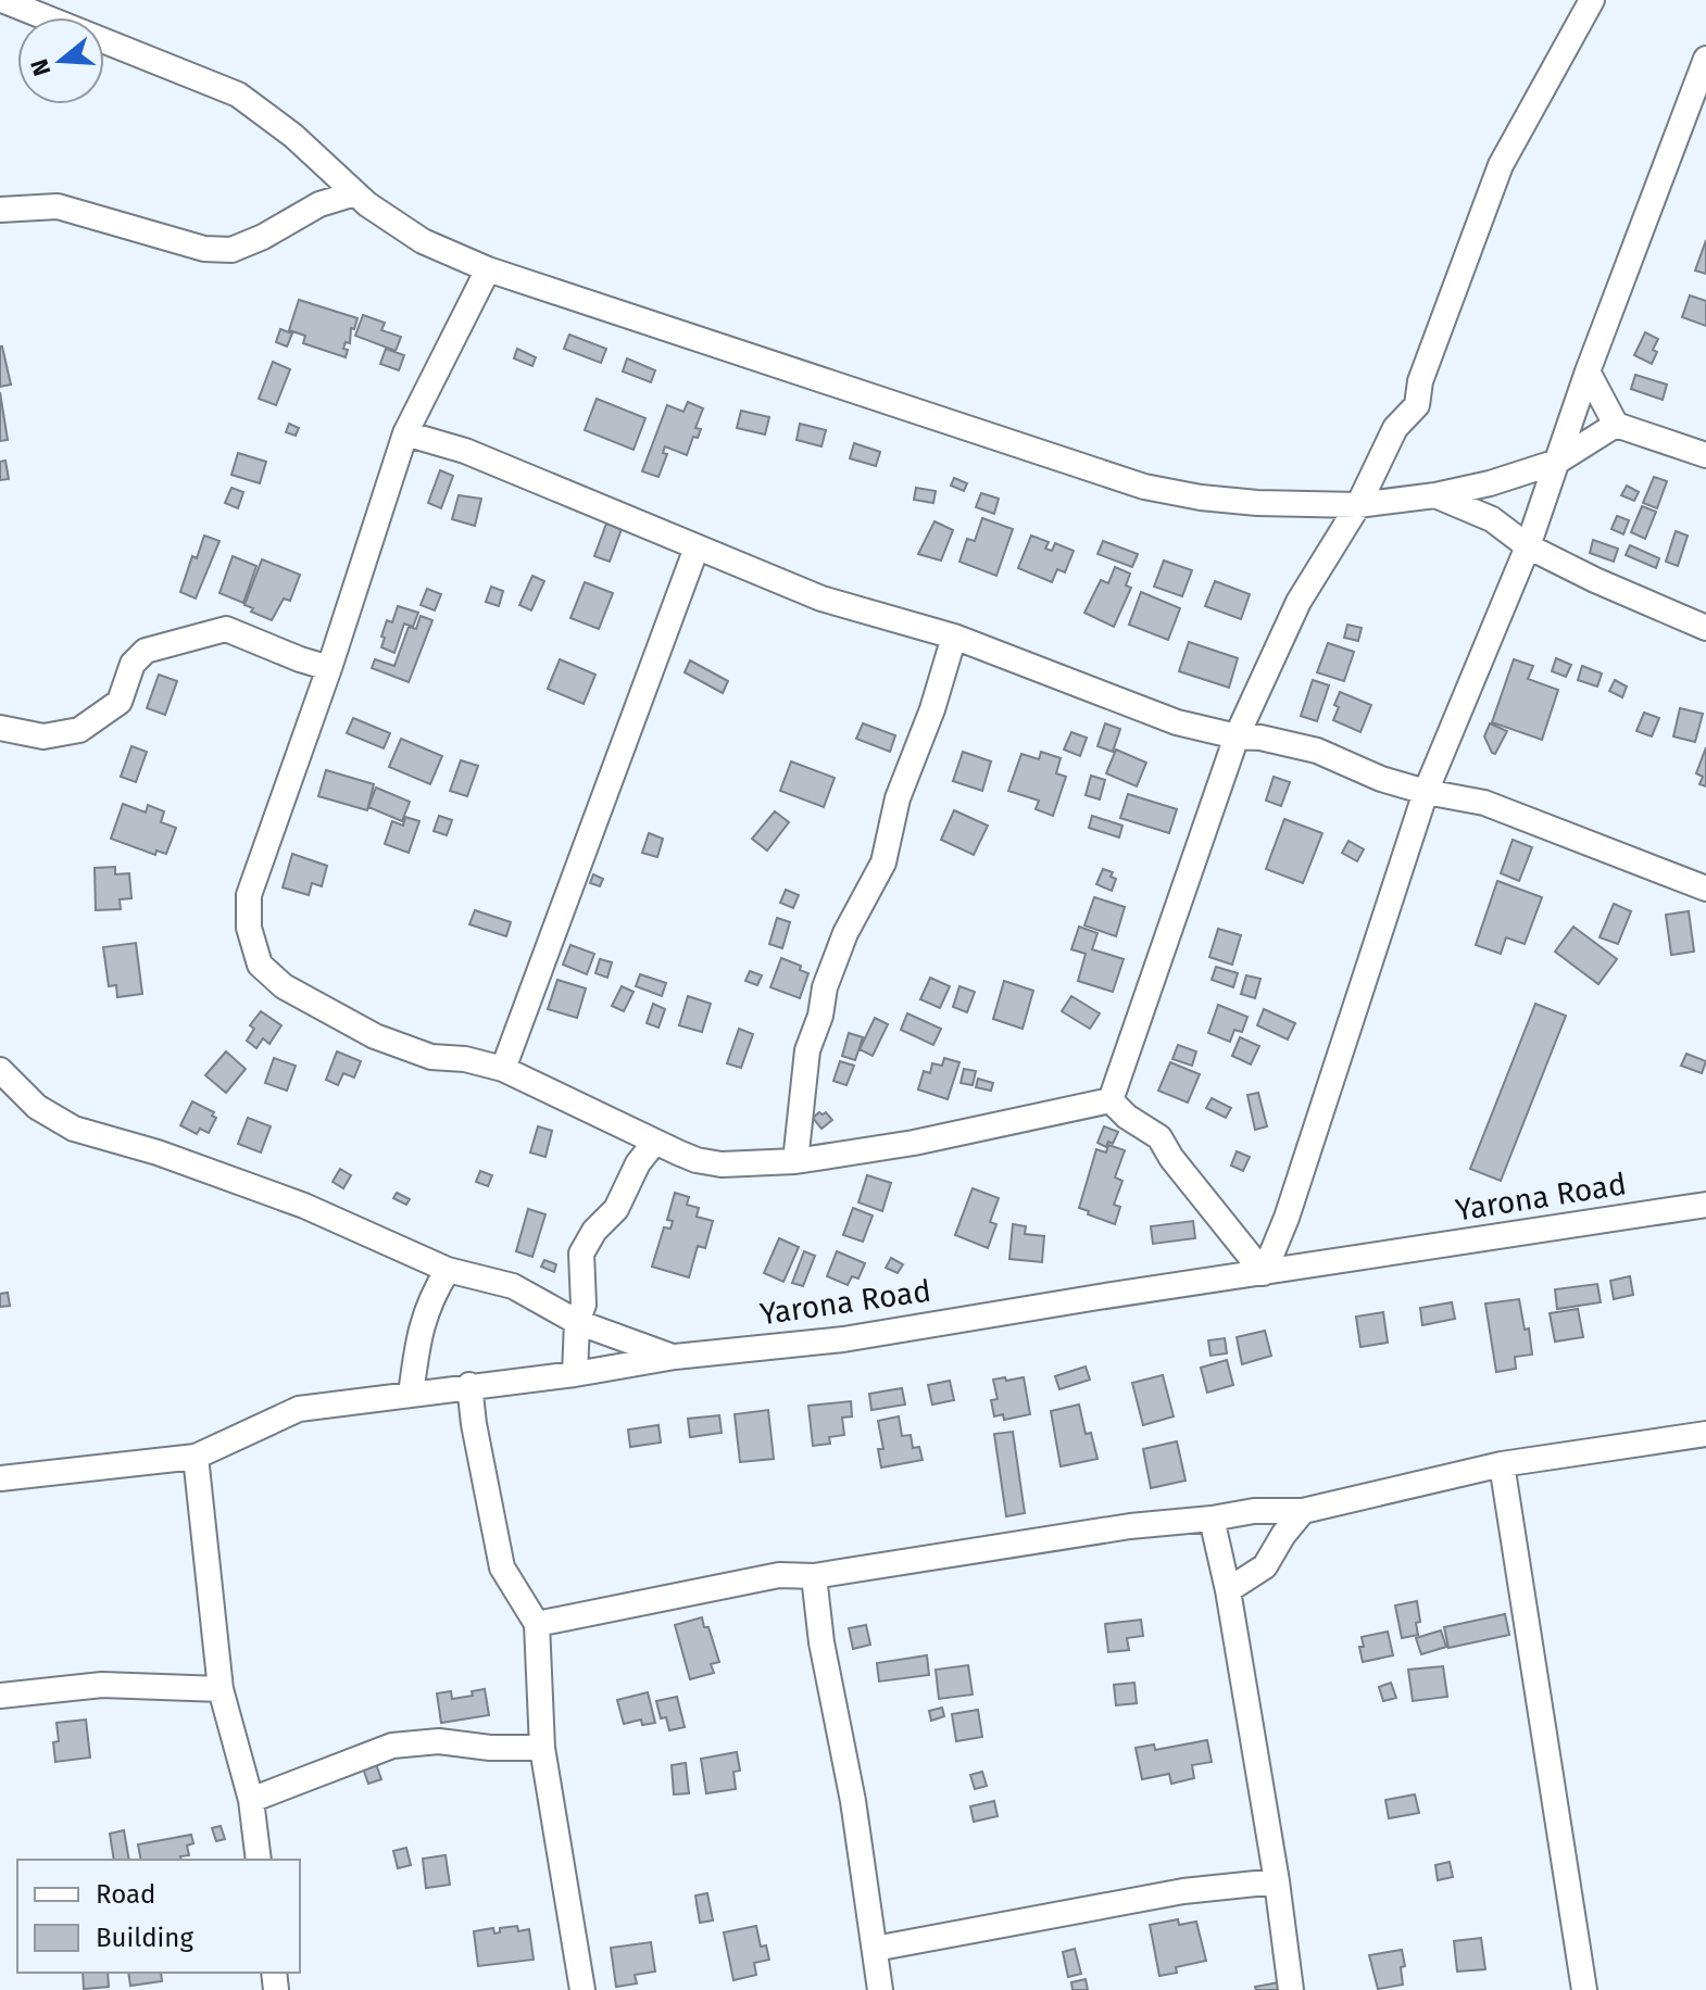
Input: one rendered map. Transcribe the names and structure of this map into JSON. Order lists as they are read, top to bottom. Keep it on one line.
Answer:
{"streets":{"street":["Yarona Road"]},"legend":["Road","Building"],"north":"left"}
